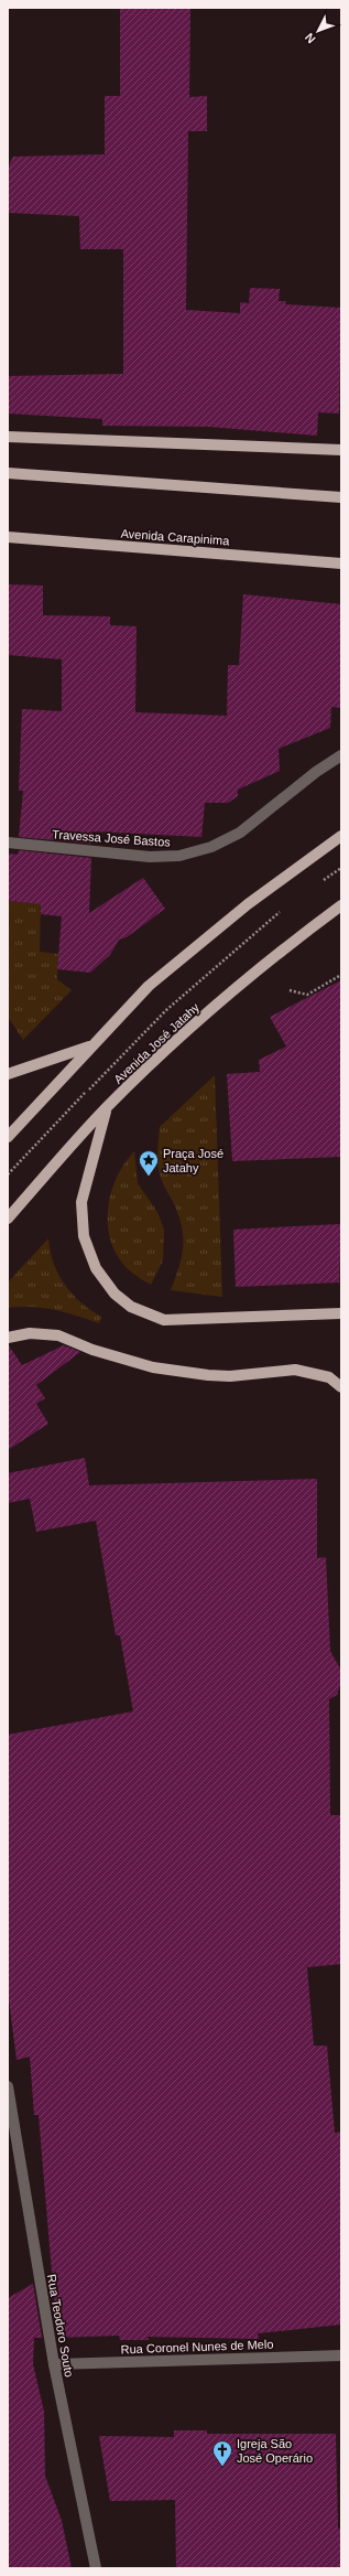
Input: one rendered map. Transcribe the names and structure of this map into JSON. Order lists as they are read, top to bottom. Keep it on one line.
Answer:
{"streets":{"main road":["Avenida Carapinima","Avenida José Jatahy"],"street":["Travessa José Bastos","Rua Teodoro Souto","Rua Coronel Nunes de Melo"]},"crossings":[["Rua Teodoro Souto","Rua Coronel Nunes de Melo"]],"places":{"place":["Praça José Jatahy"],"church":["Igreja São José Operário"]},"north":"bottom left"}
